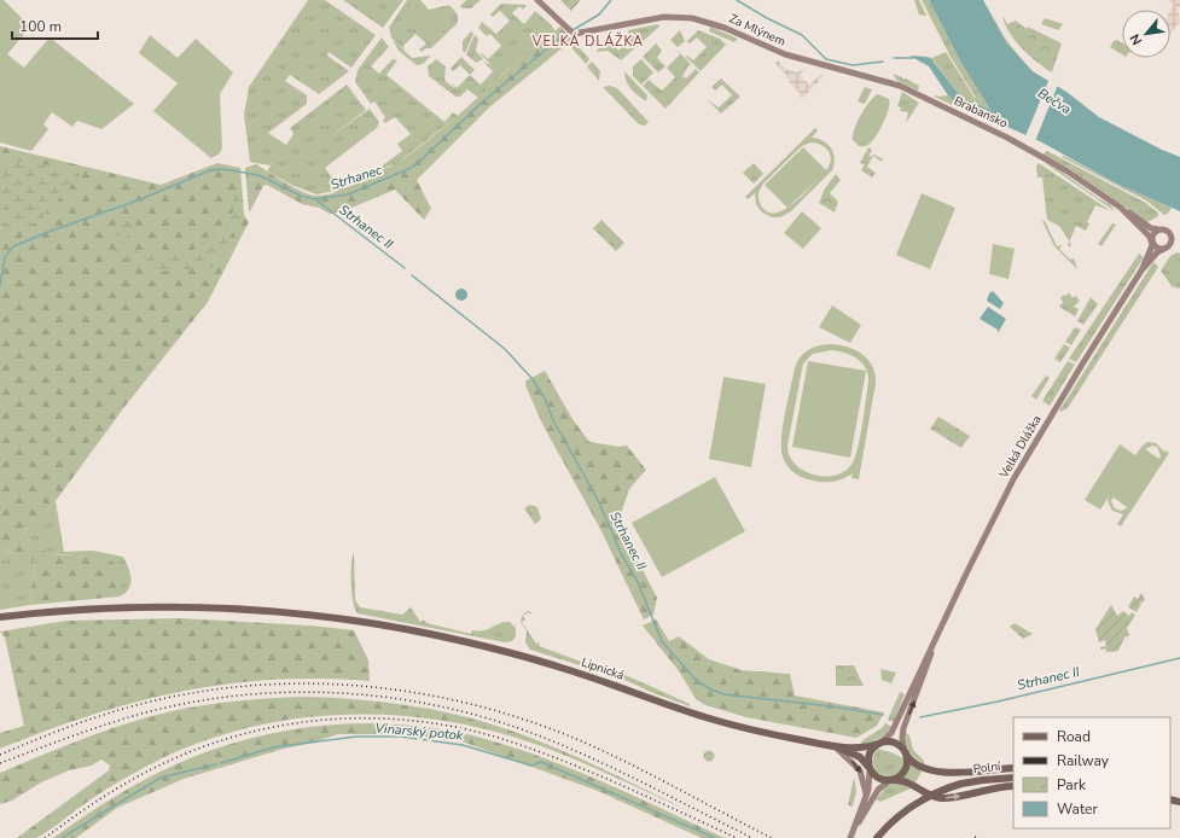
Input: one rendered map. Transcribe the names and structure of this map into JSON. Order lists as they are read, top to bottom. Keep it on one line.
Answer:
{"streets":{"main road":["Lipnická","Polní"],"street":["Za Mlýnem","Brabansko","Velká Dlážka"]},"crossings":[["Za Mlýnem","Brabansko"],["Velká Dlážka","Lipnická"]],"districts":["VELKÁ DLÁŽKA"],"water":["Bečva","Strhanec","Strhanec II","Vinarský potok"],"legend":["Road","Railway","Park","Water"],"scale_bar":"100 m","north":"bottom left"}
